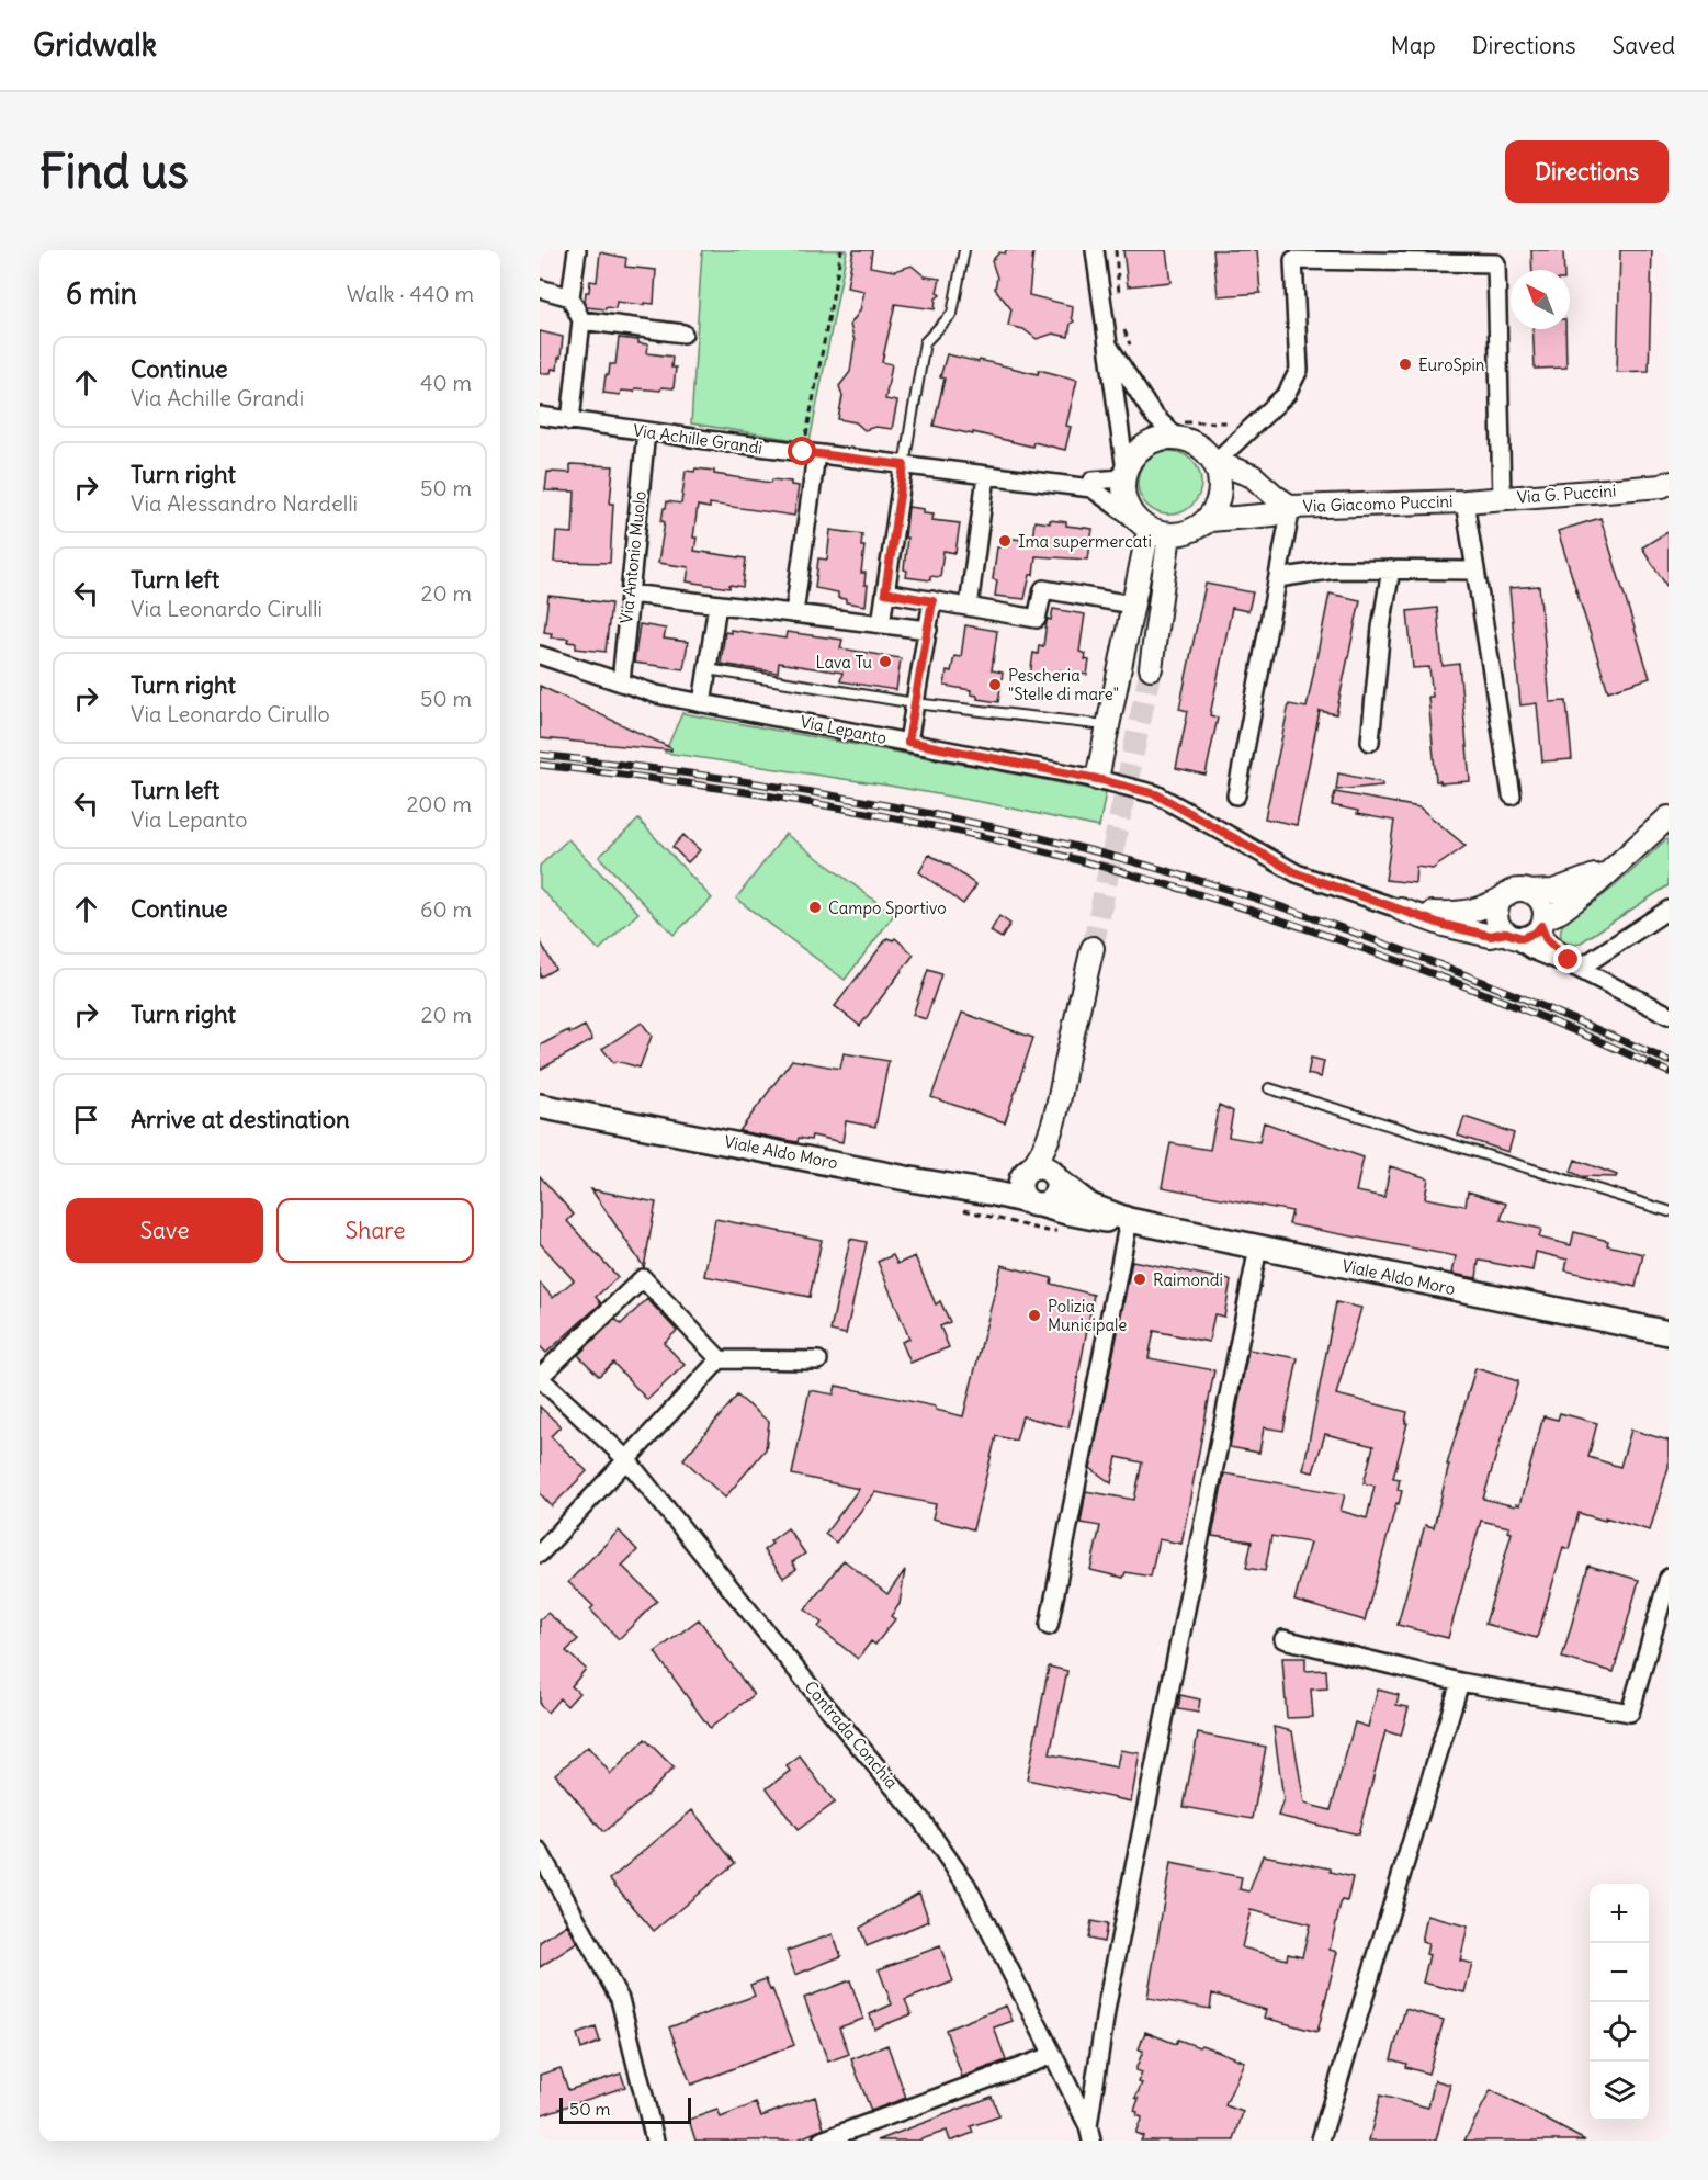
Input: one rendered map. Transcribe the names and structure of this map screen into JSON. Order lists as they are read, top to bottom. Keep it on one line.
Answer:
{"streets":{"main road":["Viale Aldo Moro"],"street":["Via Achille Grandi","Via G. Puccini","Via Giacomo Puccini","Via Antonio Muolo","Via Lepanto","Contrada Conchia"]},"crossings":[["Via Achille Grandi","Via Antonio Muolo"],["Via G. Puccini","Via Giacomo Puccini"],["Via Antonio Muolo","Via Lepanto"]],"places":["EuroSpin","Ima supermercati","Lava Tu","Pescheria \"Stelle di mare\"","Campo Sportivo","Raimondi","Polizia Municipale"],"scale_bar":"50 m","north":"top left","page":{"header":"Gridwalk","nav":["Map","Directions","Saved"],"buttons":["Directions",["Save","Share"]],"title":"Find us","heading":["6 min","Walk · 440 m"],"list":[["Continue","Via Achille Grandi","40 m"],["Turn right","Via Alessandro Nardelli","50 m"],["Turn left","Via Leonardo Cirulli","20 m"],["Turn right","Via Leonardo Cirullo","50 m"],["Turn left","Via Lepanto","200 m"],["Continue","60 m"],["Turn right","20 m"],"Arrive at destination"],"map_buttons":["+","−"],"scale":"50 m"}}
